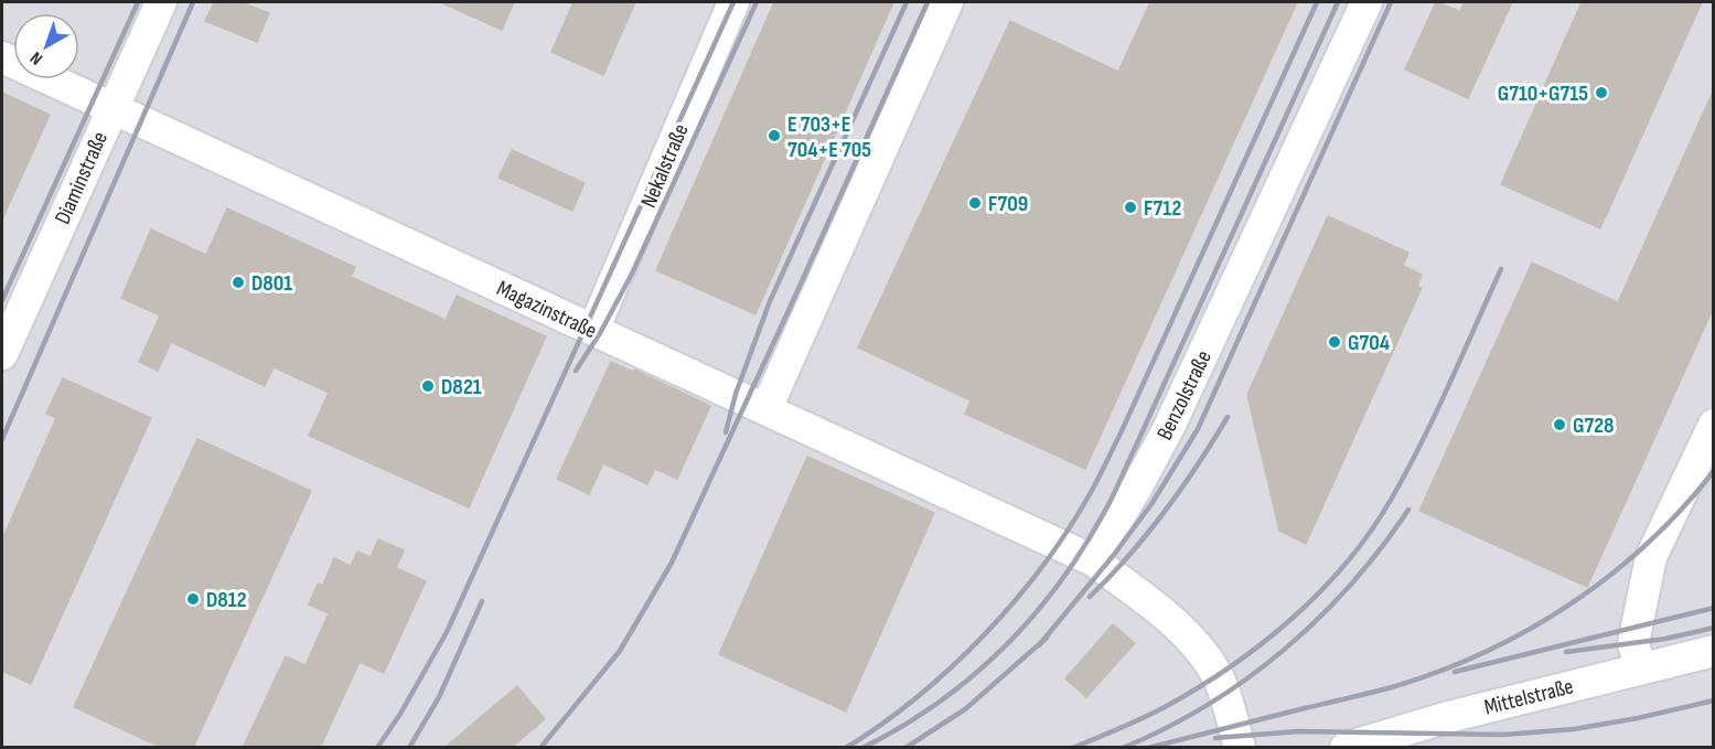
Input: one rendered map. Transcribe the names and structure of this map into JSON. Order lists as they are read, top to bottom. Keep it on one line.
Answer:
{"streets":{"street":["Nekalstraße","Diaminstraße","Magazinstraße","Benzolstraße","Mittelstraße"]},"crossings":[["Nekalstraße","Magazinstraße"],["Diaminstraße","Magazinstraße"],["Magazinstraße","Benzolstraße"]],"places":["G710+G715","E 703+E 704+E 705","F709","F712","D801","G704","D821","G728","D812"],"north":"bottom left"}
